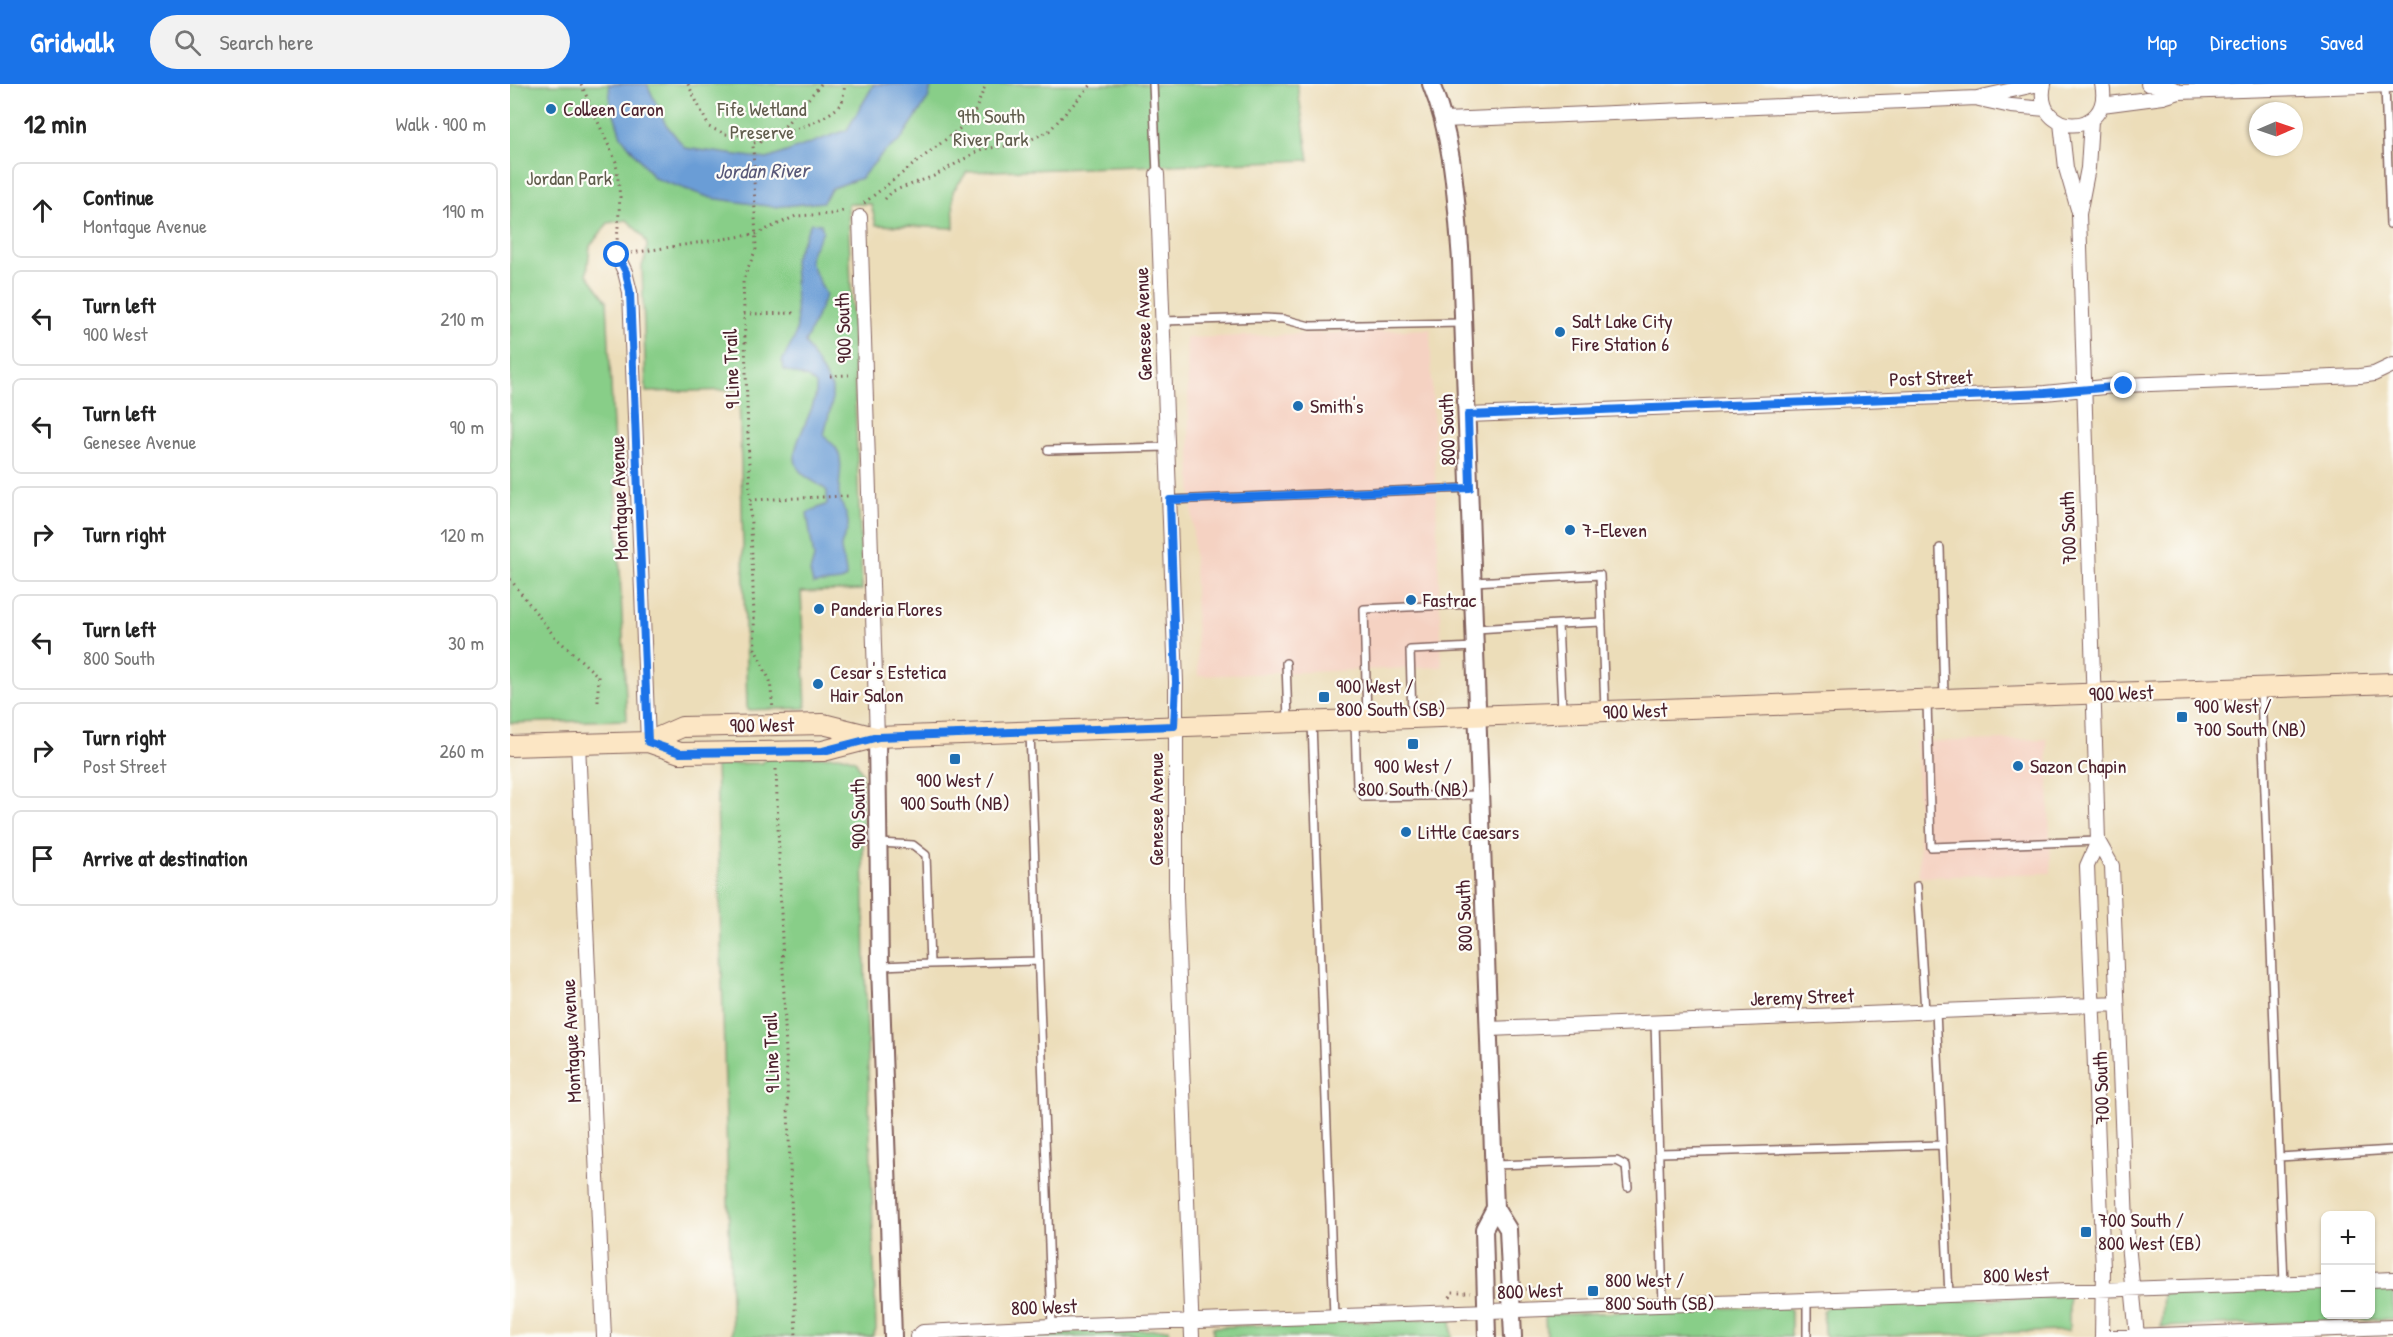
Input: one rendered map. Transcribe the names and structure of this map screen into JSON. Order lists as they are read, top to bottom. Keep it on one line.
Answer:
{"streets":{"main road":["900 West"],"street":["Genesee Avenue","900 South","Post Street","800 South","Montague Avenue","700 South","Jeremy Street","800 West"],"path":["9 Line Trail"]},"crossings":[["Genesee Avenue","900 West"],["Genesee Avenue","800 West"],["900 South","900 West"],["Post Street","800 South"],["Post Street","700 South"],["800 South","900 West"],["800 South","Jeremy Street"],["800 South","800 West"],["Montague Avenue","900 West"],["700 South","900 West"],["700 South","Jeremy Street"],["700 South","800 West"]],"water":["Jordan River"],"parks":["Fife Wetland Preserve","9th South River Park","Jordan Park"],"places":{"other":["Colleen Caron","Salt Lake City Fire Station 6","Smith's","7-Eleven","Fastrac","Panderia Flores","Cesar's Estetica Hair Salon","Sazon Chapin","Little Caesars"],"transit":["900 West / 800 South (SB)","900 West / 700 South (NB)","900 West / 800 South (NB)","900 West / 900 South (NB)","700 South / 800 West (EB)","800 West / 800 South (SB)"]},"north":"right","page":{"header":"Gridwalk","search":"Search here","nav":["Map","Directions","Saved"],"heading":["12 min","Walk · 900 m"],"list":[["Continue","Montague Avenue","190 m"],["Turn left","900 West","210 m"],["Turn left","Genesee Avenue","90 m"],["Turn right","120 m"],["Turn left","800 South","30 m"],["Turn right","Post Street","260 m"],"Arrive at destination"],"map_buttons":["+","−"]}}
